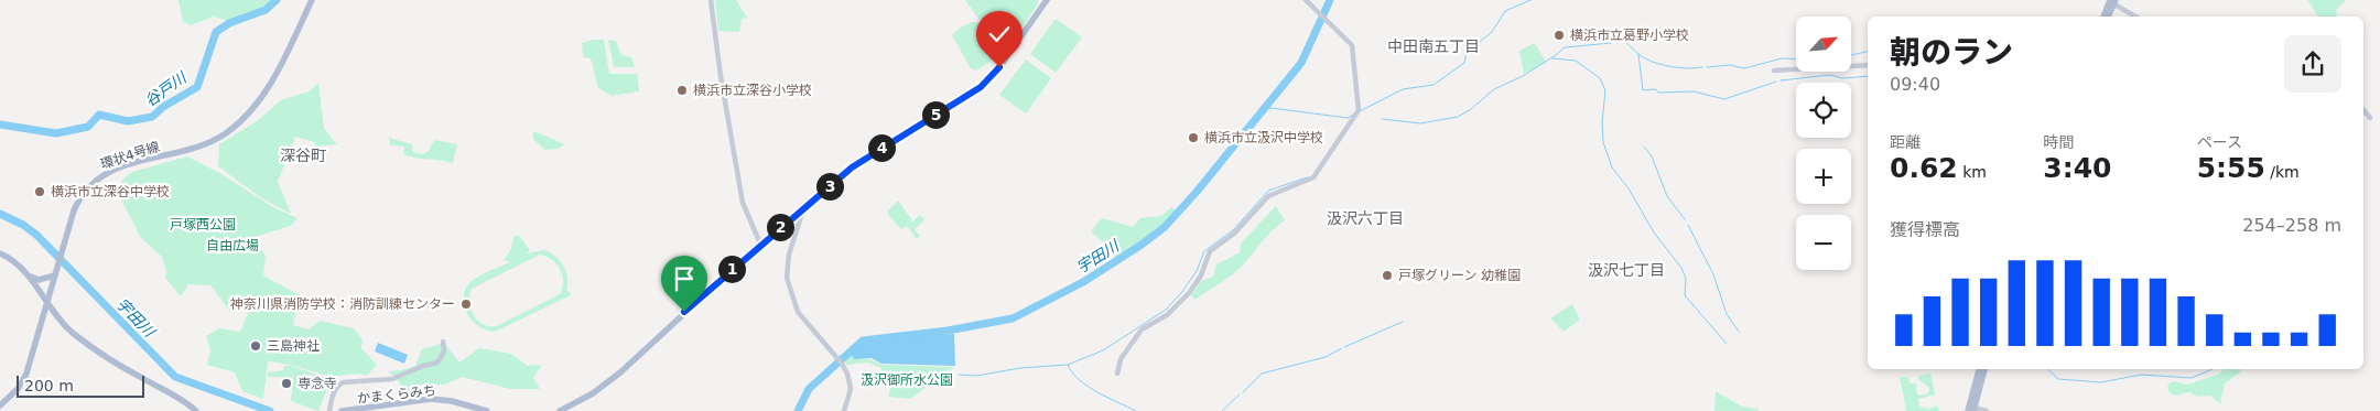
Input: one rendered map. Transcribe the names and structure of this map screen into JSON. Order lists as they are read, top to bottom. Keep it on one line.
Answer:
{"streets":{"main road":["環状4号線","かまくらみち"]},"districts":["中田南五丁目","深谷町","汲沢六丁目","汲沢七丁目"],"water":["谷戸川","宇田川"],"parks":["戸塚西公園","自由広場","汲沢御所水公園"],"places":["横浜市立葛野小学校","横浜市立深谷小学校","横浜市立汲沢中学校","横浜市立深谷中学校","戸塚グリーン 幼稚園","神奈川県消防学校：消防訓練センター","三島神社","専念寺"],"scale_bar":"200 m","north":"top right","page":{"map_buttons":["+","−"],"heading":["朝のラン","09:40"],"pins":["5","4","3","2","1"],"stats":[["距離","0.62 km"],["時間","3:40"],["ペース","5:55 /km"]],"chart":["獲得標高","254–258 m"],"scale":"200 m"}}
